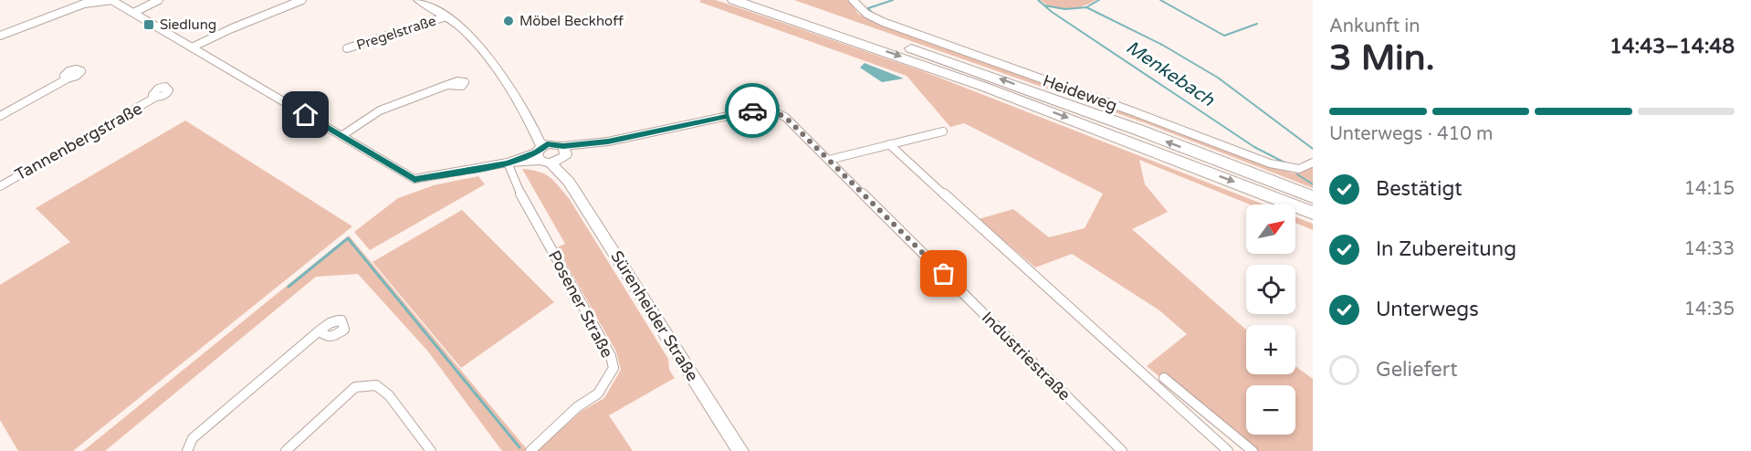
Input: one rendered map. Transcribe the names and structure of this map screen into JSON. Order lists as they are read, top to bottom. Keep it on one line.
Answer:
{"streets":{"main road":["Sürenheider Straße"],"street":["Pregelstraße","Heideweg","Tannenbergstraße","Posener Straße","Industriestraße"]},"crossings":[["Pregelstraße","Sürenheider Straße"],["Posener Straße","Industriestraße"],["Sürenheider Straße","Industriestraße"]],"water":["Menkebach"],"places":{"other":["Möbel Beckhoff"],"transit":["Siedlung"]},"north":"top right","page":{"heading":["3 Min.","Ankunft in","14:43–14:48"],"bar":"Unterwegs · 410 m","list":[["Bestätigt","14:15"],["In Zubereitung","14:33"],["Unterwegs","14:35"],"Geliefert"],"map_buttons":["+","−"]}}
